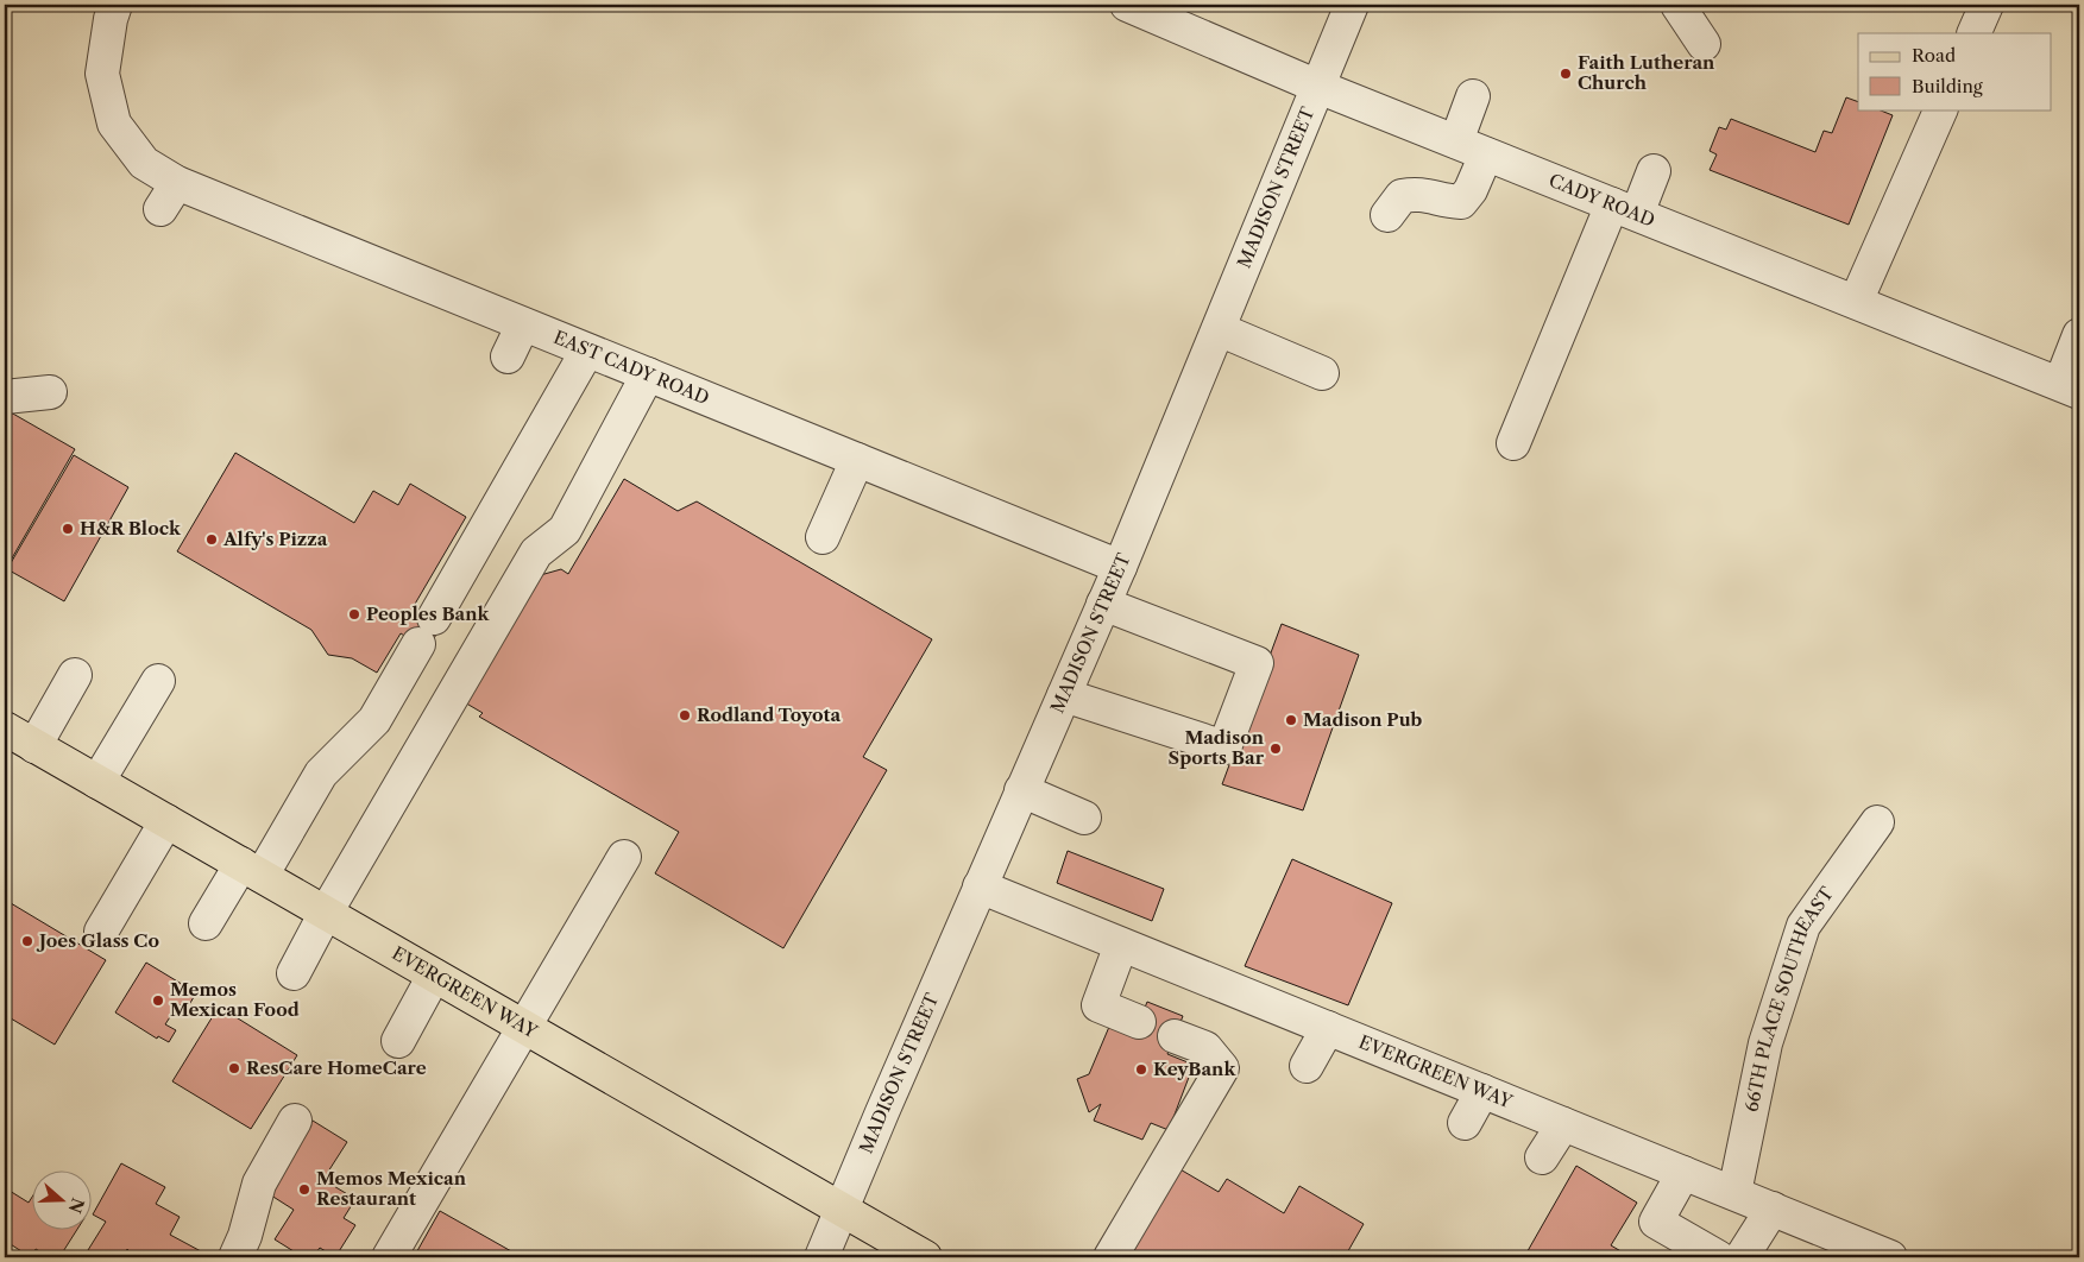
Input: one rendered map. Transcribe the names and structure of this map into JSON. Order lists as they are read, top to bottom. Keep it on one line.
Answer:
{"streets":{"main road":["EVERGREEN WAY"],"street":["MADISON STREET","CADY ROAD","EAST CADY ROAD","66TH PLACE SOUTHEAST"]},"crossings":[["MADISON STREET","CADY ROAD"],["MADISON STREET","EAST CADY ROAD"],["MADISON STREET","EVERGREEN WAY"],["EVERGREEN WAY","66TH PLACE SOUTHEAST"]],"places":["Faith Lutheran Church","H&R Block","Alfy's Pizza","Peoples Bank","Rodland Toyota","Madison Pub","Madison Sports Bar","Joes Glass Co","Memos Mexican Food","ResCare HomeCare","KeyBank","Memos Mexican Restaurant"],"legend":["Road","Building"],"north":"right"}
